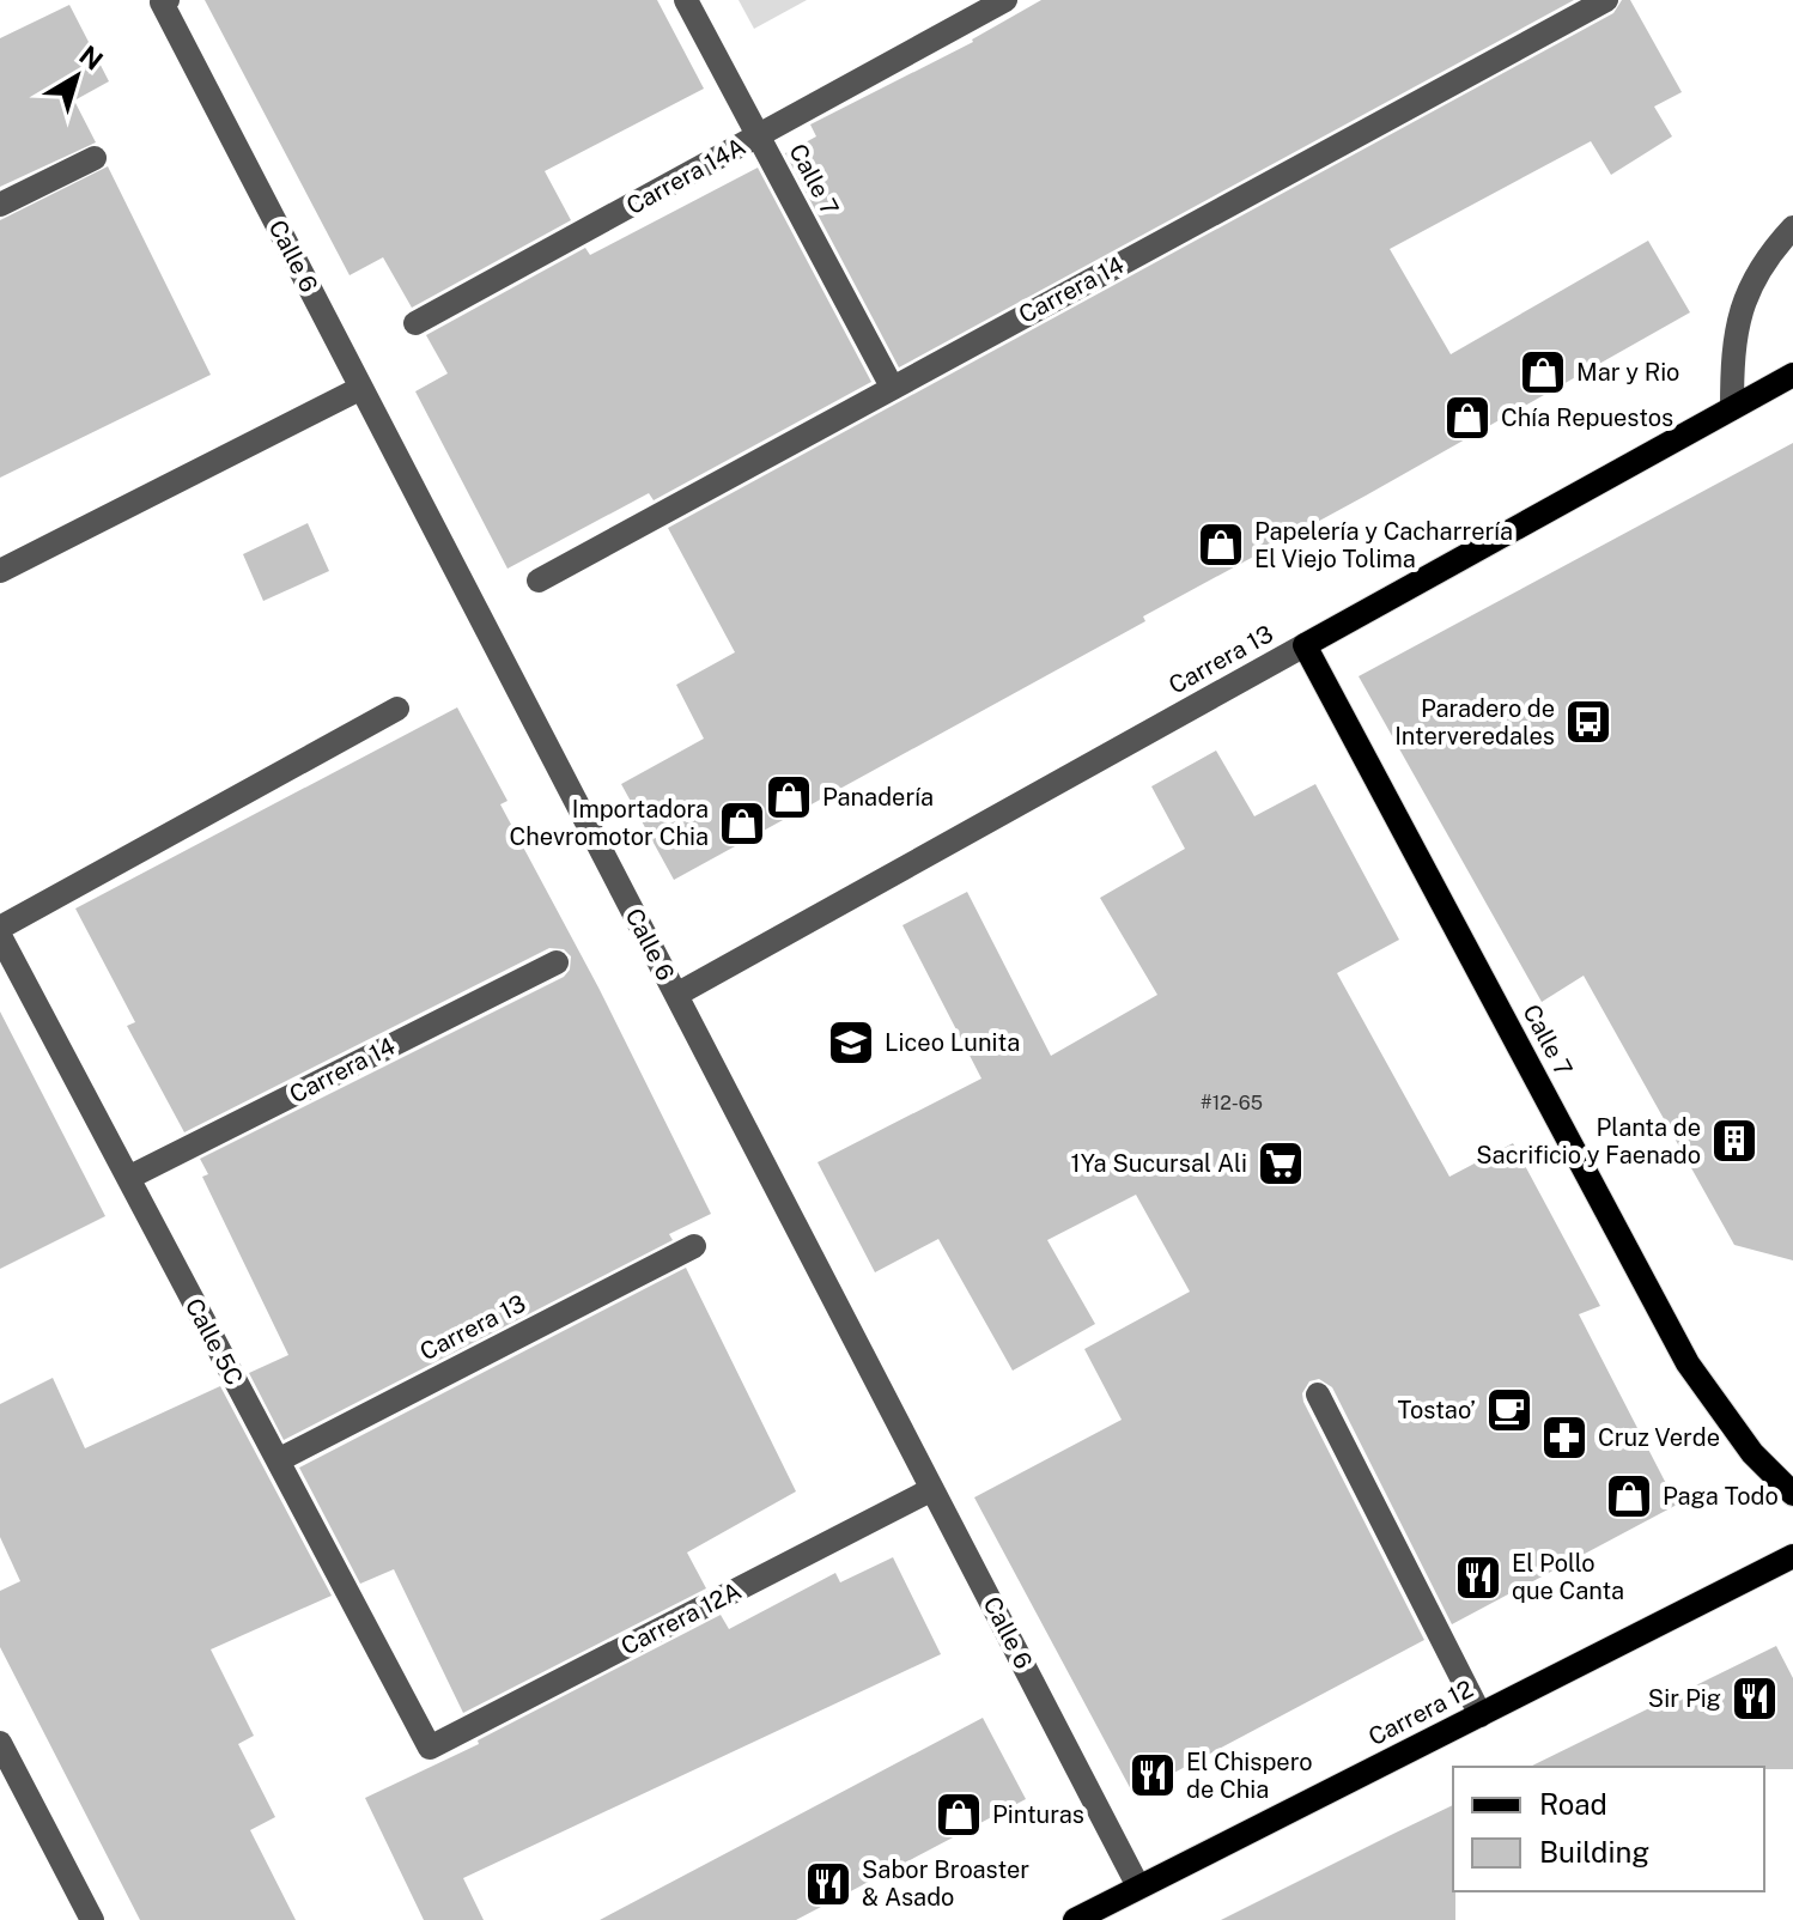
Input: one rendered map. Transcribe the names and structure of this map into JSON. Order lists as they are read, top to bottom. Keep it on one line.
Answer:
{"streets":{"main road":["Calle 7","Carrera 13","Carrera 12"],"street":["Carrera 14A","Calle 6","Carrera 14","Calle 5C","Carrera 12A"]},"crossings":[["Carrera 14A","Calle 7"],["Calle 7","Carrera 14"],["Calle 7","Carrera 13"],["Calle 6","Carrera 13"],["Calle 6","Carrera 12A"],["Calle 6","Carrera 12"],["Carrera 14","Calle 5C"],["Carrera 13","Calle 5C"],["Calle 5C","Carrera 12A"]],"places":{"shop":["Mar y Rio","Chía Repuestos","Papelería y Cacharrería El Viejo Tolima","Panadería","Importadora Chevromotor Chia","Paga Todo","Pinturas"],"bus stop":["Paradero de Interveredales"],"school or university":["Liceo Lunita"],"building":["Planta de Sacrificio y Faenado"],"supermarket":["1Ya Sucursal Ali"],"cafe":["Tostao’"],"pharmacy":["Cruz Verde"],"restaurant":["El Pollo que Canta","Sir Pig","El Chispero de Chia","Sabor Broaster & Asado"]},"house_numbers":["#12-65"],"legend":["Road","Building"],"north":"top right"}
